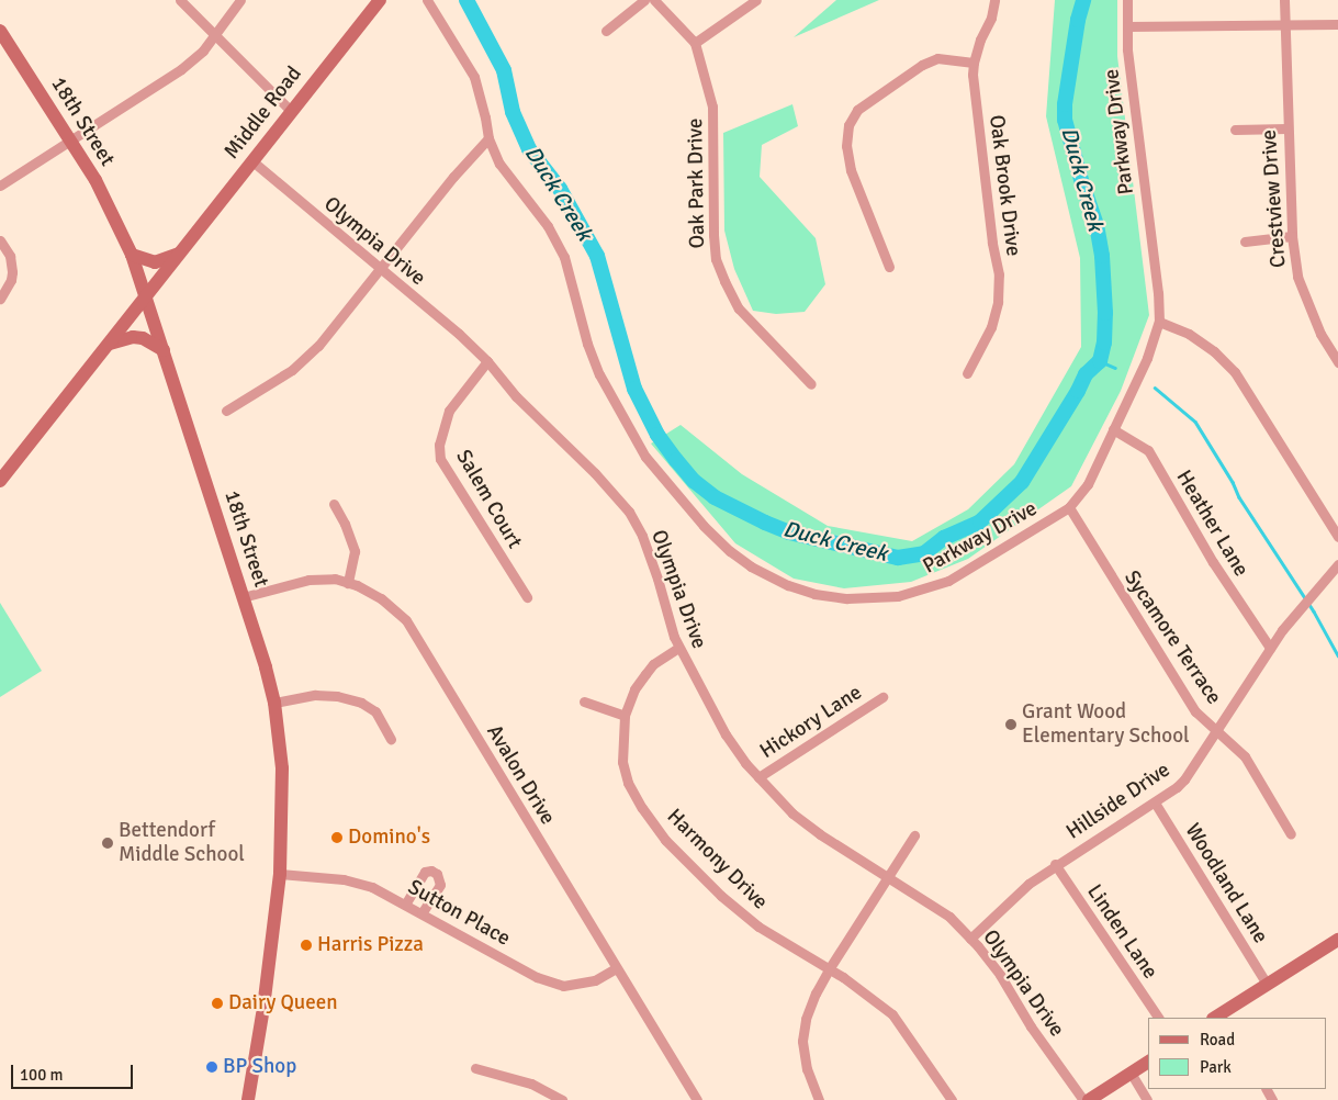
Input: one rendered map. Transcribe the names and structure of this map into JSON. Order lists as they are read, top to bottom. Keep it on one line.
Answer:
{"streets":{"street":["Middle Road","18th Street","Parkway Drive","Oak Park Drive","Oak Brook Drive","Crestview Drive","Olympia Drive","Salem Court","Heather Lane","Sycamore Terrace","Hickory Lane","Avalon Drive","Hillside Drive","Harmony Drive","Woodland Lane","Sutton Place","Linden Lane"]},"crossings":[["Middle Road","18th Street"],["Middle Road","Olympia Drive"],["18th Street","Avalon Drive"],["18th Street","Sutton Place"],["Parkway Drive","Heather Lane"],["Parkway Drive","Sycamore Terrace"],["Olympia Drive","Salem Court"],["Olympia Drive","Hickory Lane"],["Olympia Drive","Hillside Drive"],["Olympia Drive","Harmony Drive"],["Heather Lane","Hillside Drive"],["Sycamore Terrace","Hillside Drive"],["Avalon Drive","Sutton Place"],["Hillside Drive","Woodland Lane"],["Hillside Drive","Linden Lane"]],"water":["Duck Creek"],"places":["Grant Wood Elementary School","Domino's","Bettendorf Middle School","Harris Pizza","Dairy Queen","BP Shop"],"legend":["Road","Park"],"scale_bar":"100 m"}
